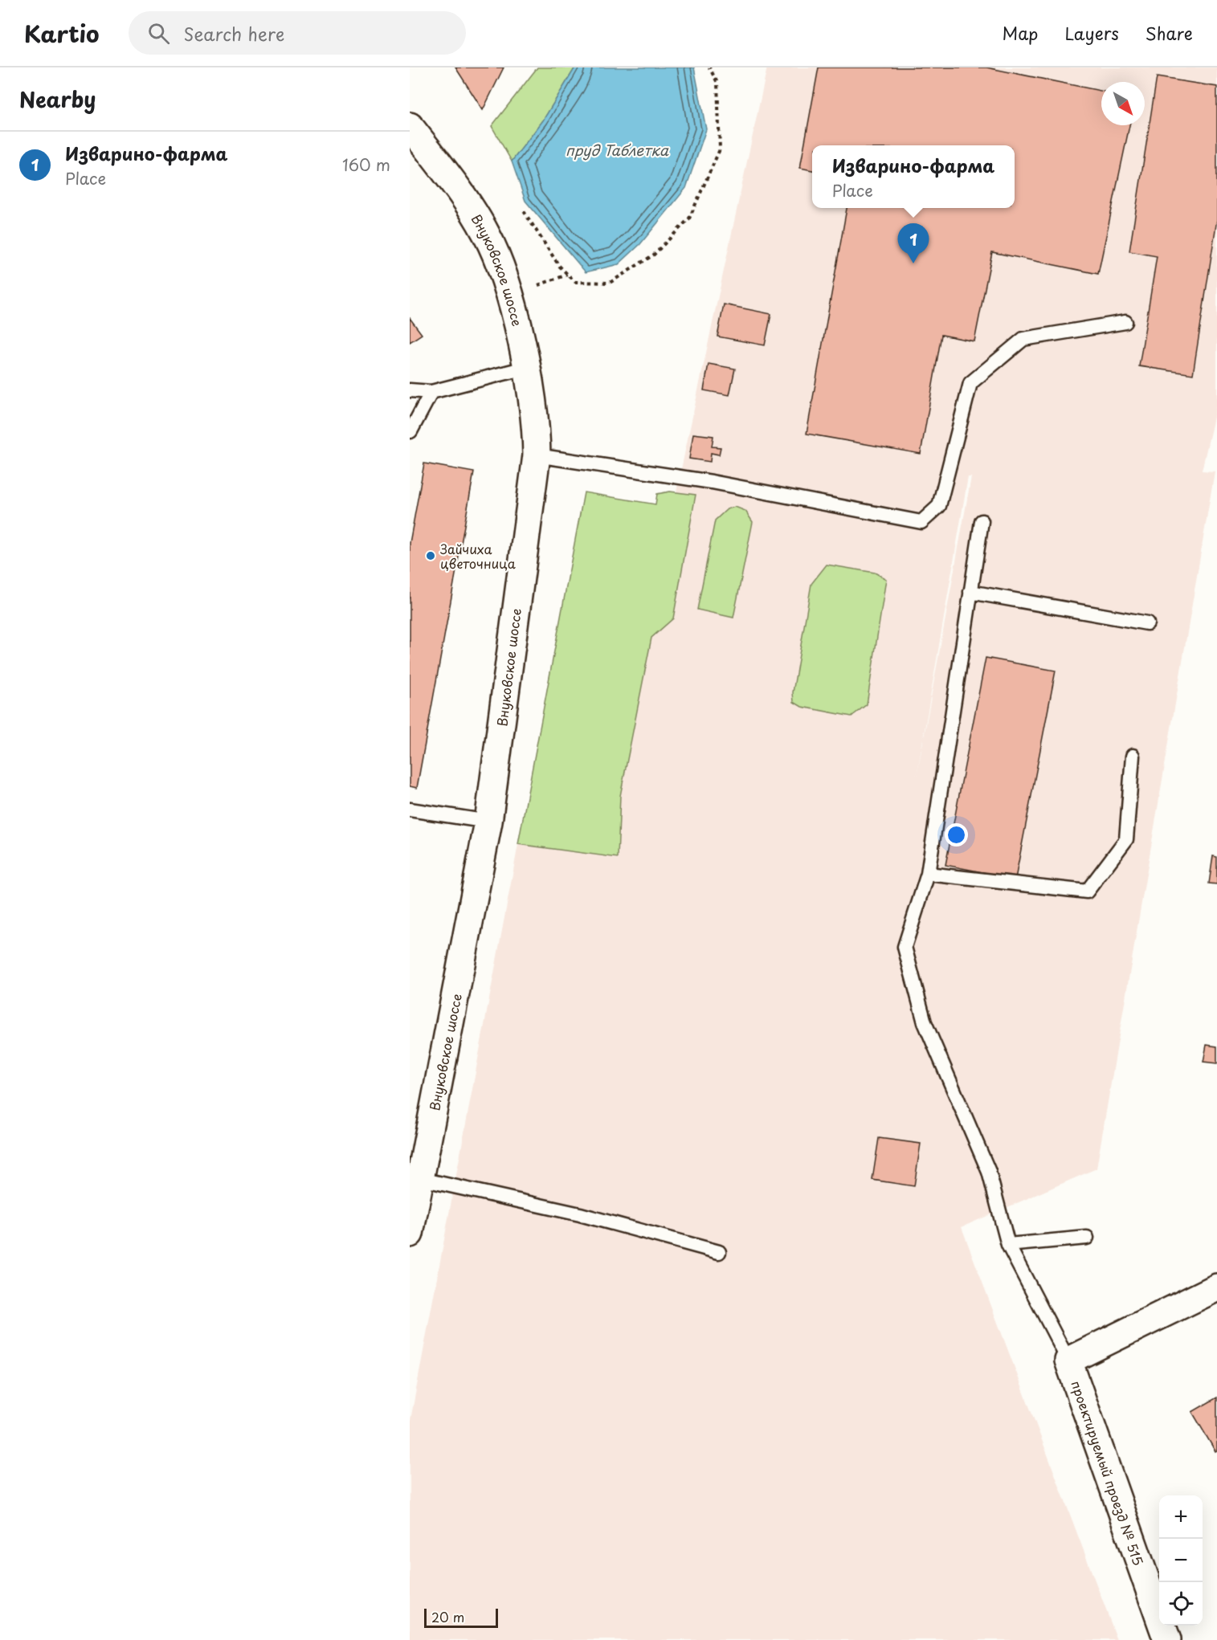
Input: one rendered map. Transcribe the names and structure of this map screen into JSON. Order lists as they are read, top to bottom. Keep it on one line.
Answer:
{"streets":{"street":["Внуковское шоссе","проектируемый проезд № 515"]},"water":["пруд Таблетка"],"places":["Зайчиха цветочница"],"scale_bar":"20 m","north":"bottom right","page":{"header":"Kartio","search":"Search here","nav":["Map","Layers","Share"],"heading":"Nearby","list":[{"mark":"1","name":"Изварино-фарма","note":"Place","value":"160 m"}],"popup":["Изварино-фарма","Place"],"pins":"1","map_buttons":["+","−"],"scale":"20 m"}}
